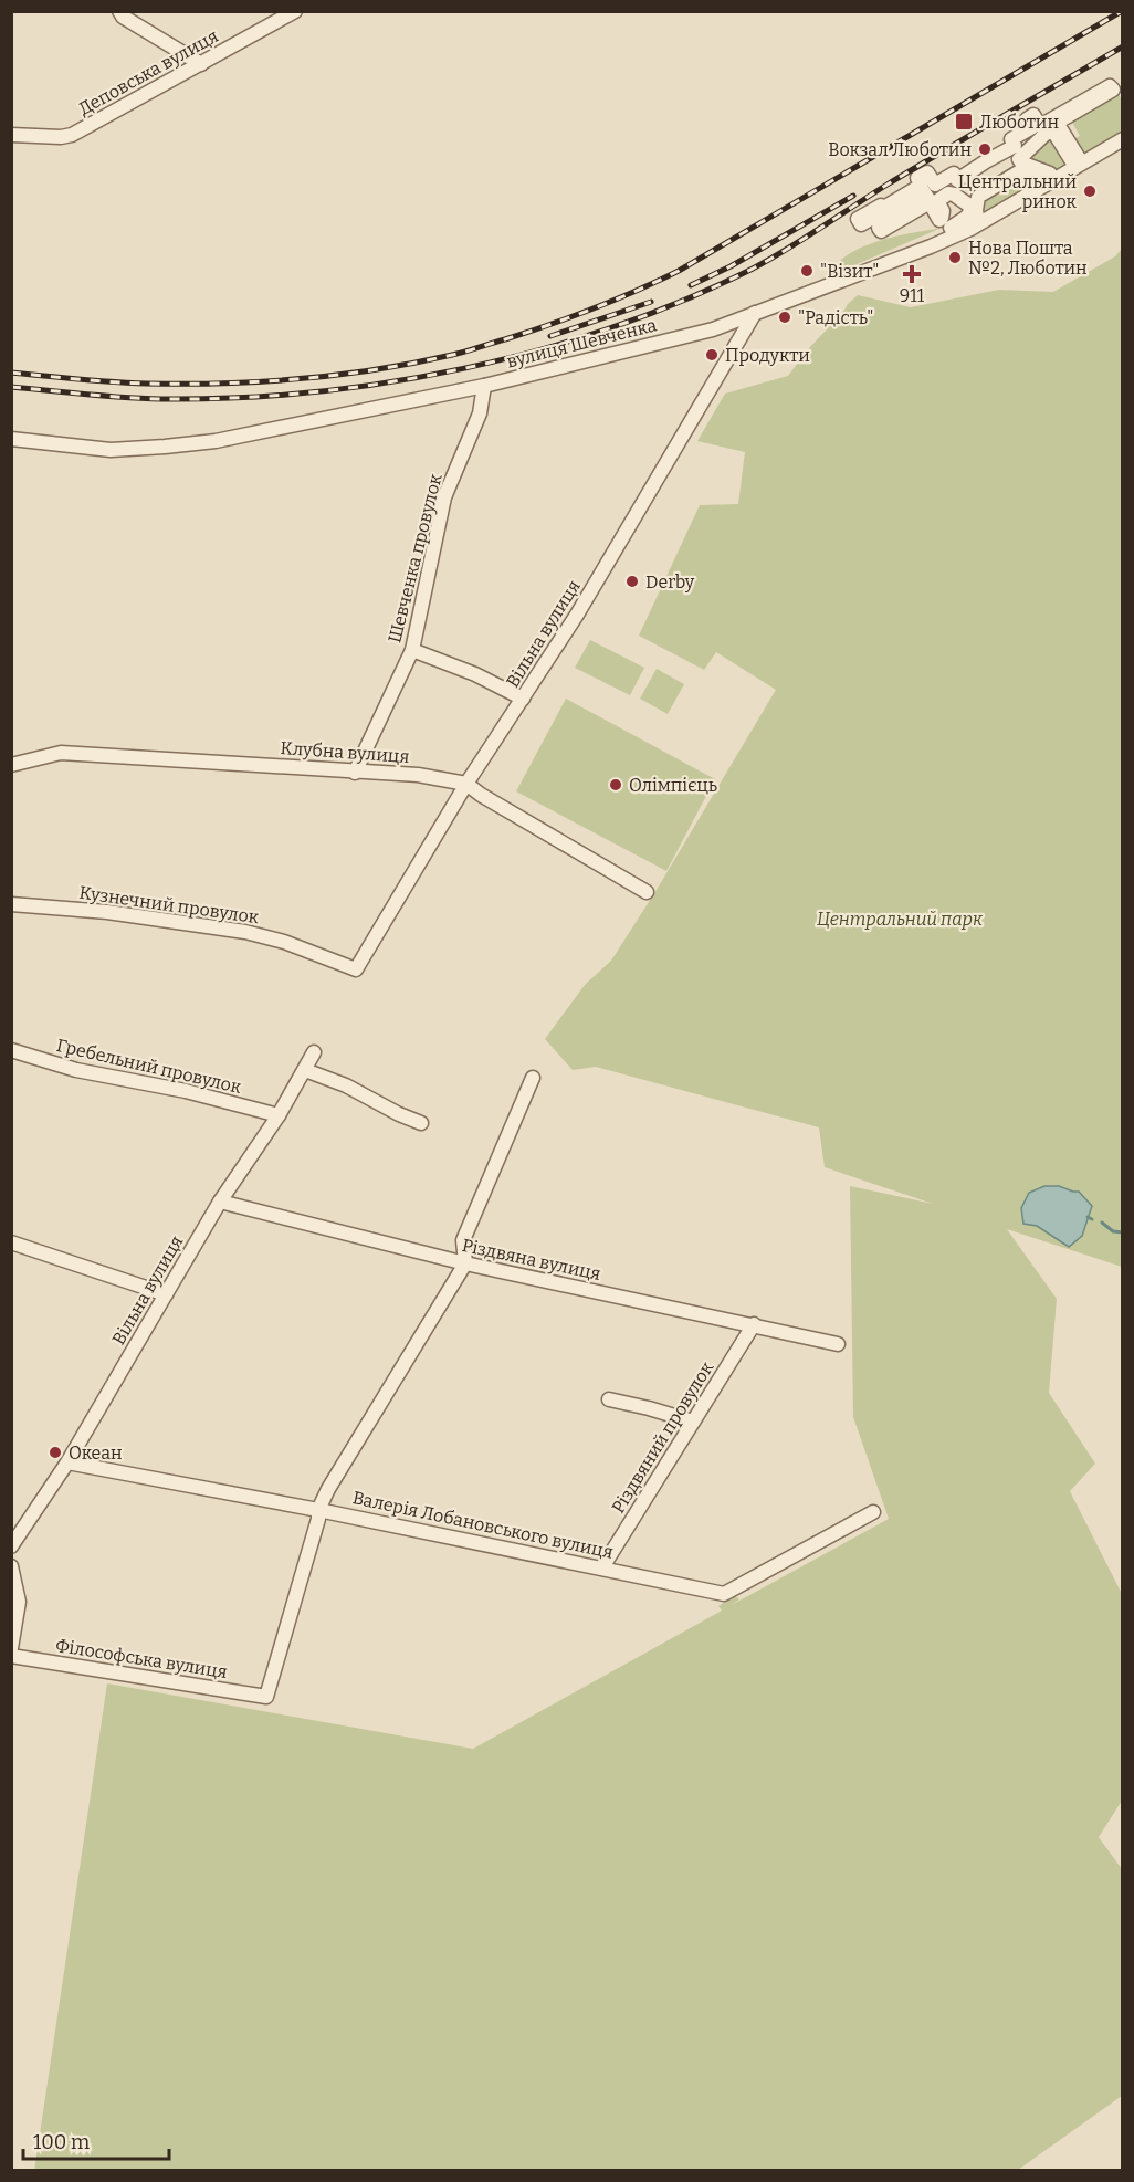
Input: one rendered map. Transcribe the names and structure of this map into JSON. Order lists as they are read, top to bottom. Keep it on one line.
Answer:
{"streets":{"street":["Деповська вулиця","вулиця Шевченка","Шевченка провулок","Вільна вулиця","Клубна вулиця","Кузнечний провулок","Гребельний провулок","Різдвяна вулиця","Різдвяний провулок","Валерія Лобановського вулиця","Філософська вулиця"]},"crossings":[["вулиця Шевченка","Шевченка провулок"],["вулиця Шевченка","Вільна вулиця"],["Шевченка провулок","Клубна вулиця"],["Вільна вулиця","Клубна вулиця"],["Вільна вулиця","Кузнечний провулок"],["Вільна вулиця","Гребельний провулок"],["Вільна вулиця","Різдвяна вулиця"],["Вільна вулиця","Валерія Лобановського вулиця"],["Різдвяна вулиця","Різдвяний провулок"],["Різдвяний провулок","Валерія Лобановського вулиця"],["Валерія Лобановського вулиця","Філософська вулиця"]],"parks":["Центральний парк"],"places":{"transit":["Люботин"],"other":["Вокзал Люботин","Центральний ринок","Нова Пошта №2, Люботин","\"Візит\"","\"Радість\"","Продукти","Derby","Олімпієць","Океан"],"health":["911"]},"scale_bar":"100 m"}
